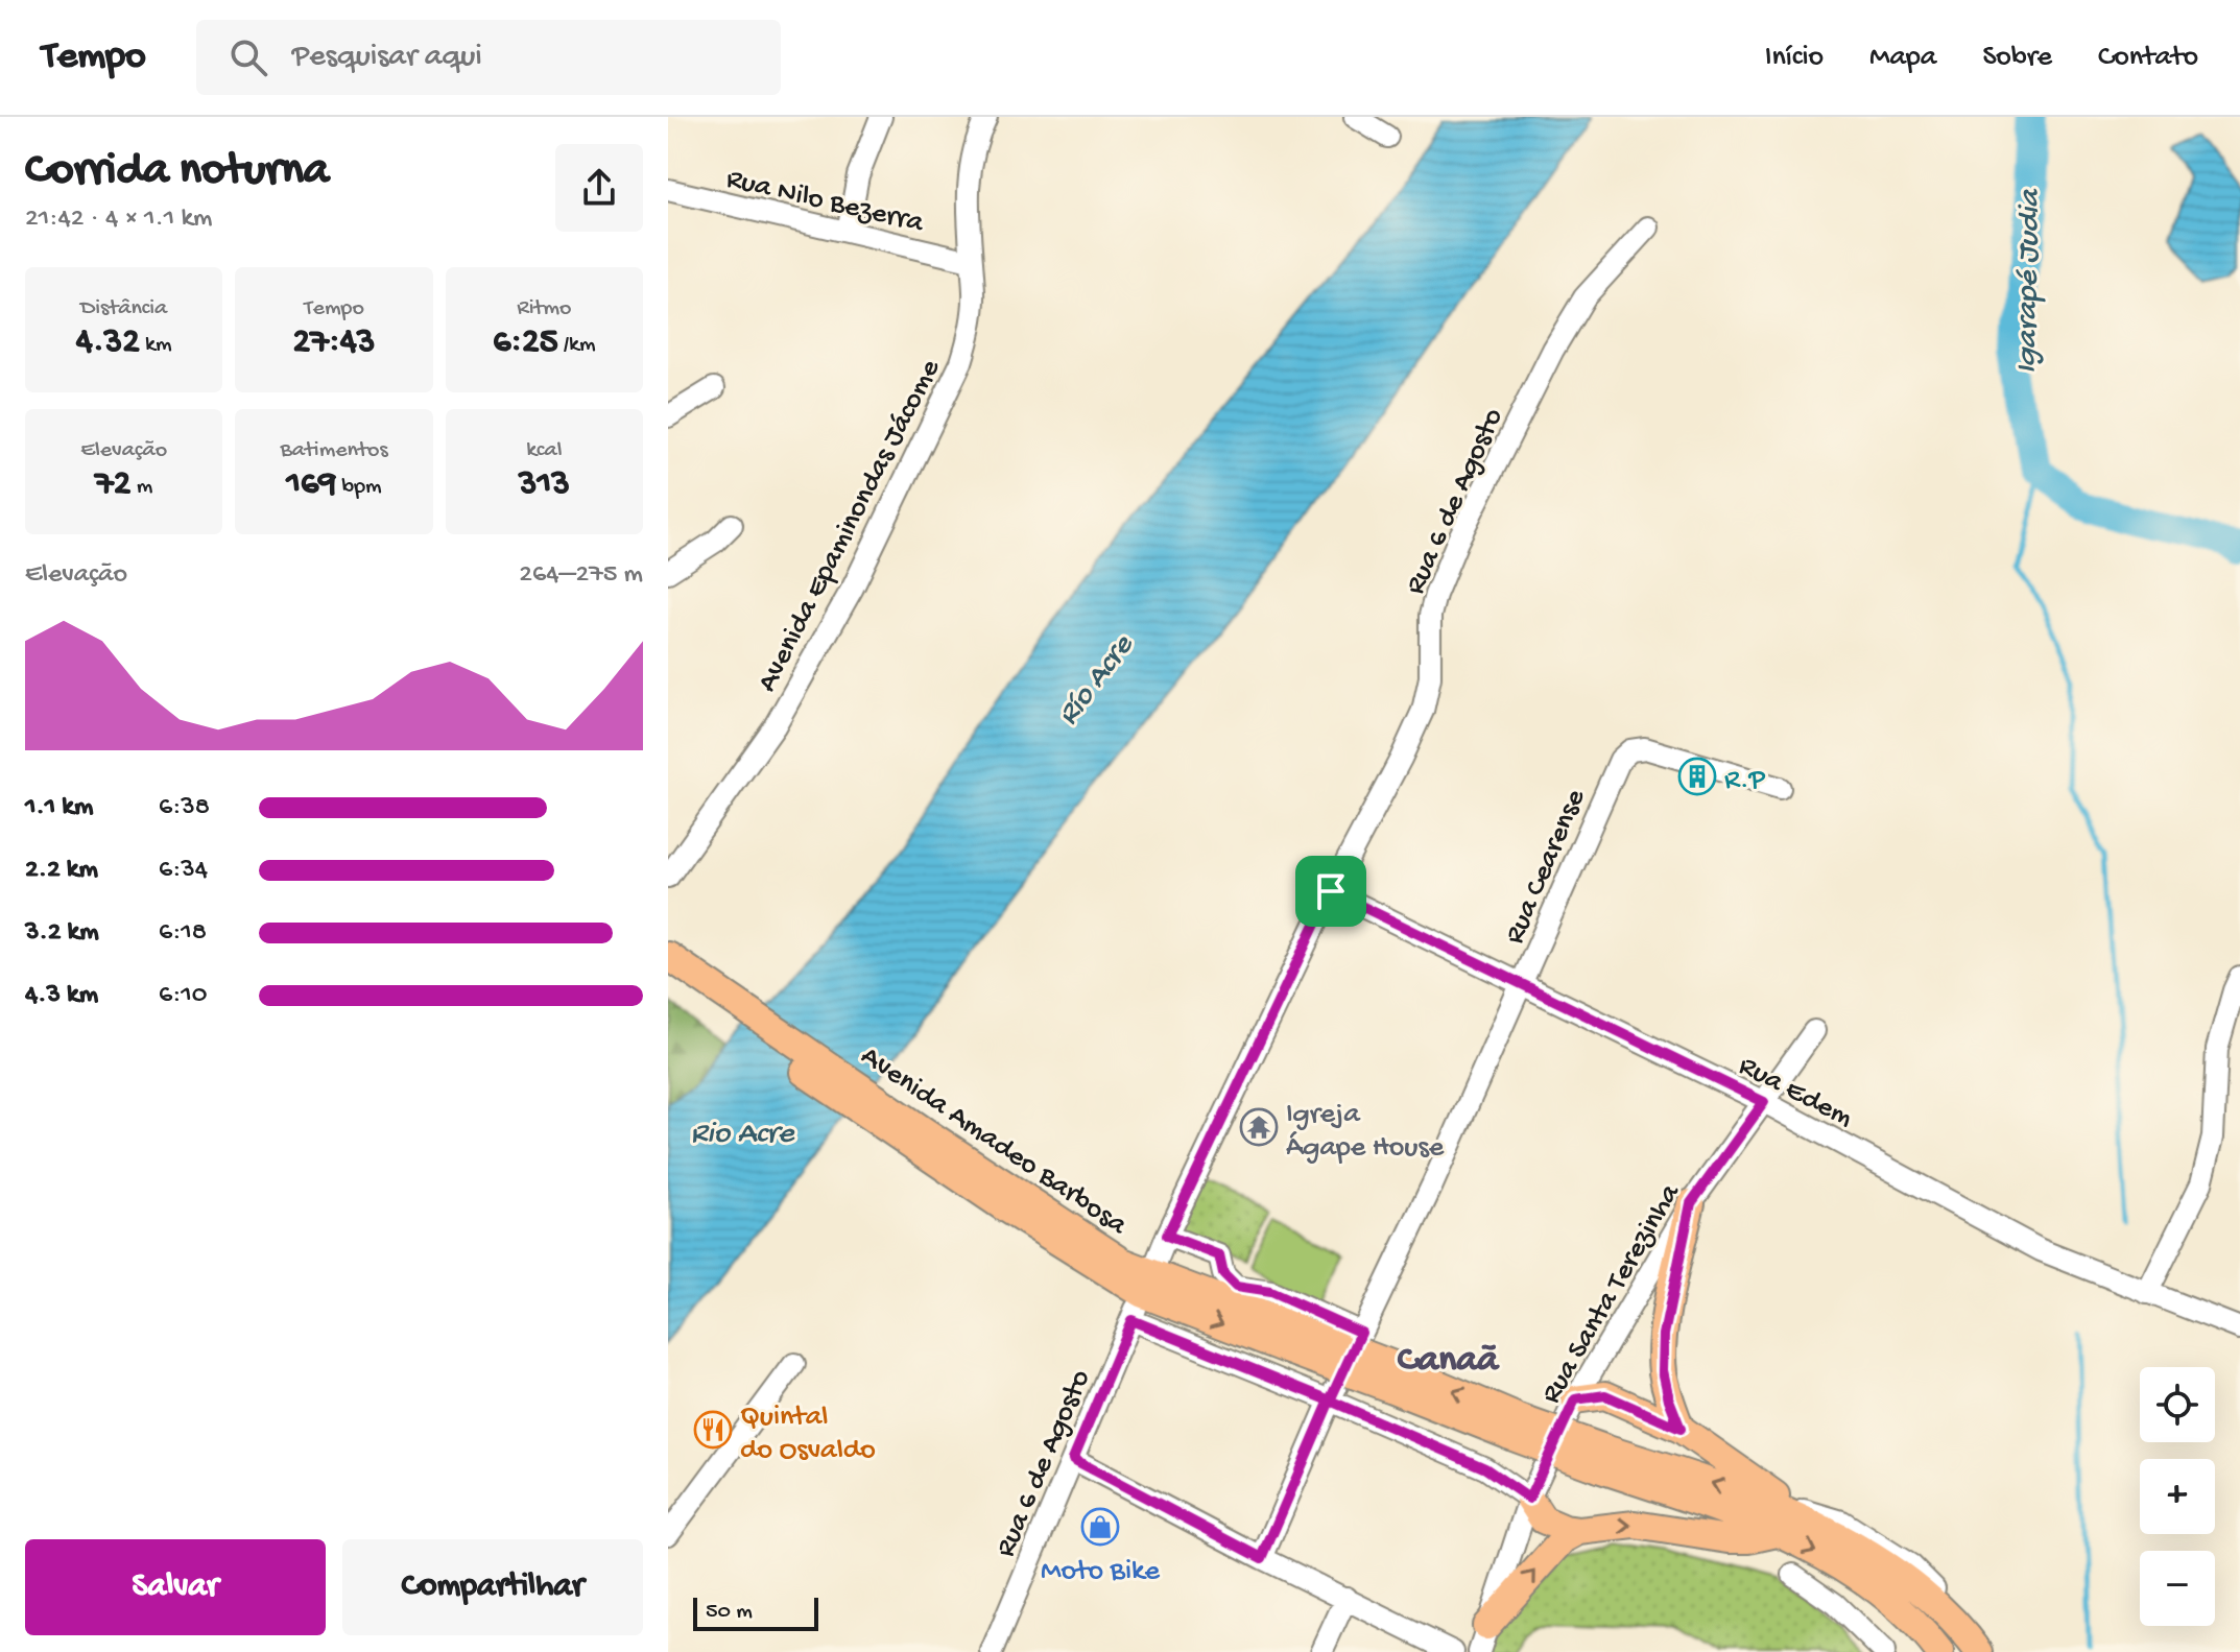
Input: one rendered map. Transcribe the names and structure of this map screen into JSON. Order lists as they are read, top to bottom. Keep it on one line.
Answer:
{"streets":{"main road":["Avenida Amadeo Barbosa"],"street":["Rua Nilo Bezerra","Rua 6 de Agosto","Avenida Epaminondas Jácome","Rua Cearense","Rua Edem","Rua Santa Terezinha"]},"crossings":[["Rua Nilo Bezerra","Avenida Epaminondas Jácome"],["Rua 6 de Agosto","Rua Edem"],["Rua 6 de Agosto","Avenida Amadeo Barbosa"],["Rua Cearense","Rua Edem"],["Rua Edem","Rua Santa Terezinha"]],"districts":["Canaã"],"water":["Igarapé Judia","Río Acre","Rio Acre"],"places":{"building":["R.P"],"temple":["Igreja Ágape House"],"restaurant":["Quintal do Osvaldo"],"shop":["Moto Bike"]},"scale_bar":"50 m","page":{"header":"Tempo","search":"Pesquisar aqui","nav":["Início","Mapa","Sobre","Contato"],"heading":["Corrida noturna","21:42 · 4 × 1.1 km"],"stats":[["Distância","4.32 km"],["Tempo","27:43"],["Ritmo","6:25 /km"],["Elevação","72 m"],["Batimentos","169 bpm"],["kcal","313"]],"chart":["Elevação","264–275 m"],"list":[{"name":"1.1 km","note":"6:38"},{"name":"2.2 km","note":"6:34"},{"name":"3.2 km","note":"6:18"},{"name":"4.3 km","note":"6:10"}],"map_buttons":["+","−"],"buttons":["Salvar","Compartilhar"],"scale":"50 m"}}
